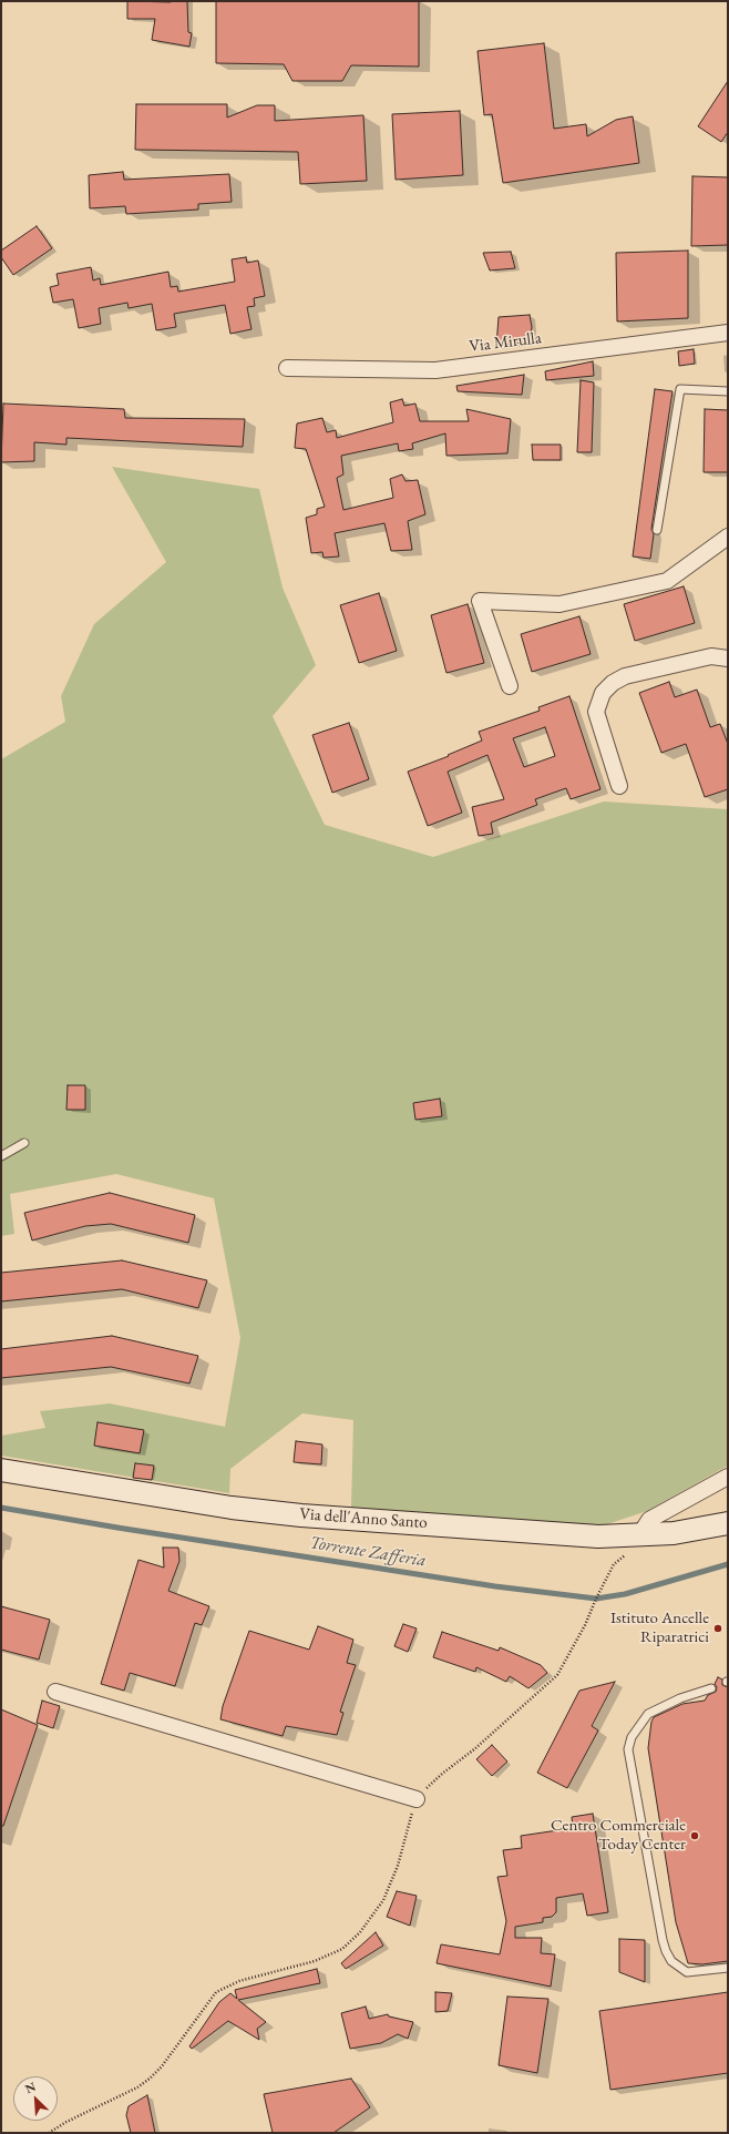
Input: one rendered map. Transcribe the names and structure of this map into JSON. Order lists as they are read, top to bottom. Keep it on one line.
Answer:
{"streets":{"street":["Via Mirulla","Via dell'Anno Santo"]},"water":["Torrente Zafferia"],"places":["Istituto Ancelle Riparatrici","Centro Commerciale Today Center"],"north":"top left"}
